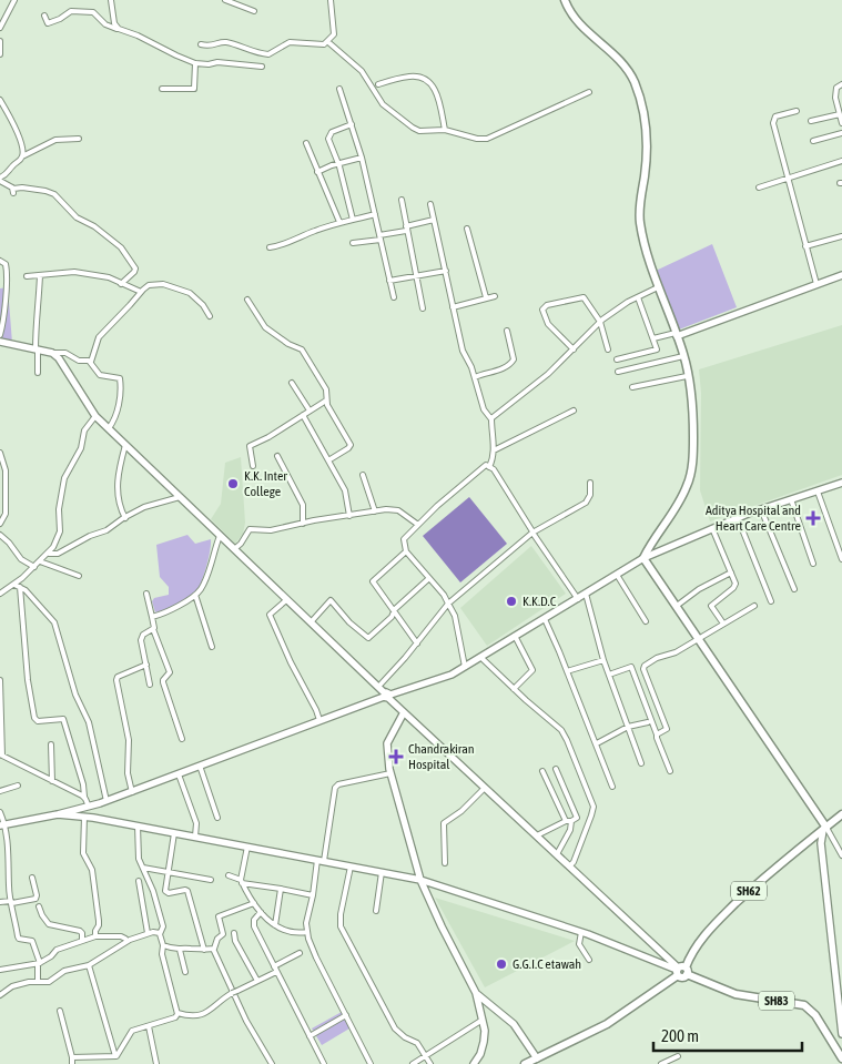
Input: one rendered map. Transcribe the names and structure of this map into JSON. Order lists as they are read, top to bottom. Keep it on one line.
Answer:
{"streets":{"main road":["SH62","SH83"]},"crossings":[["SH62","SH83"]],"places":{"other":["K.K. Inter College","K.K.D.C","G.G.I.C etawah"],"health":["Aditya Hospital and Heart Care Centre","Chandrakiran Hospital"]},"scale_bar":"200 m"}
